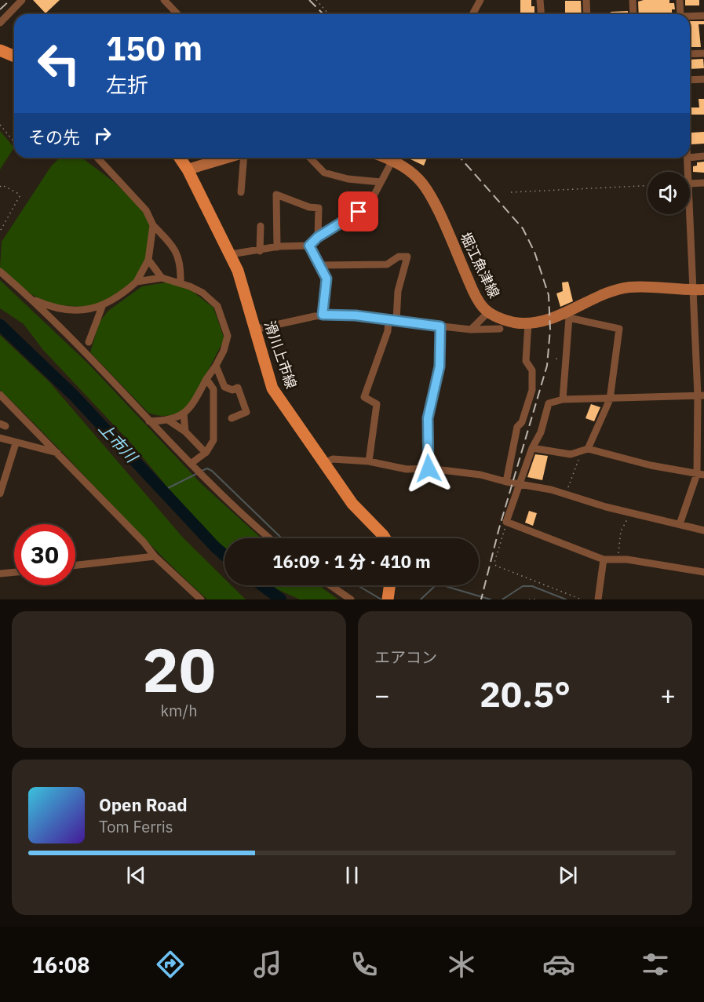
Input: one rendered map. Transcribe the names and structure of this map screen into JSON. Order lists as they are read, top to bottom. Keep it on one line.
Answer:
{"streets":{"main road":["堀江魚津線","滑川上市線"]},"water":["上市川"],"page":{"turn":["150 m","左折"],"then":"その先","limit":"30","trip":"16:09 · 1 分 · 410 m","tile":[["20","km/h"],"エアコン"],"heat":["−","20.5°","+"],"song":["Open Road","Tom Ferris"],"tabs":"16:08"}}
